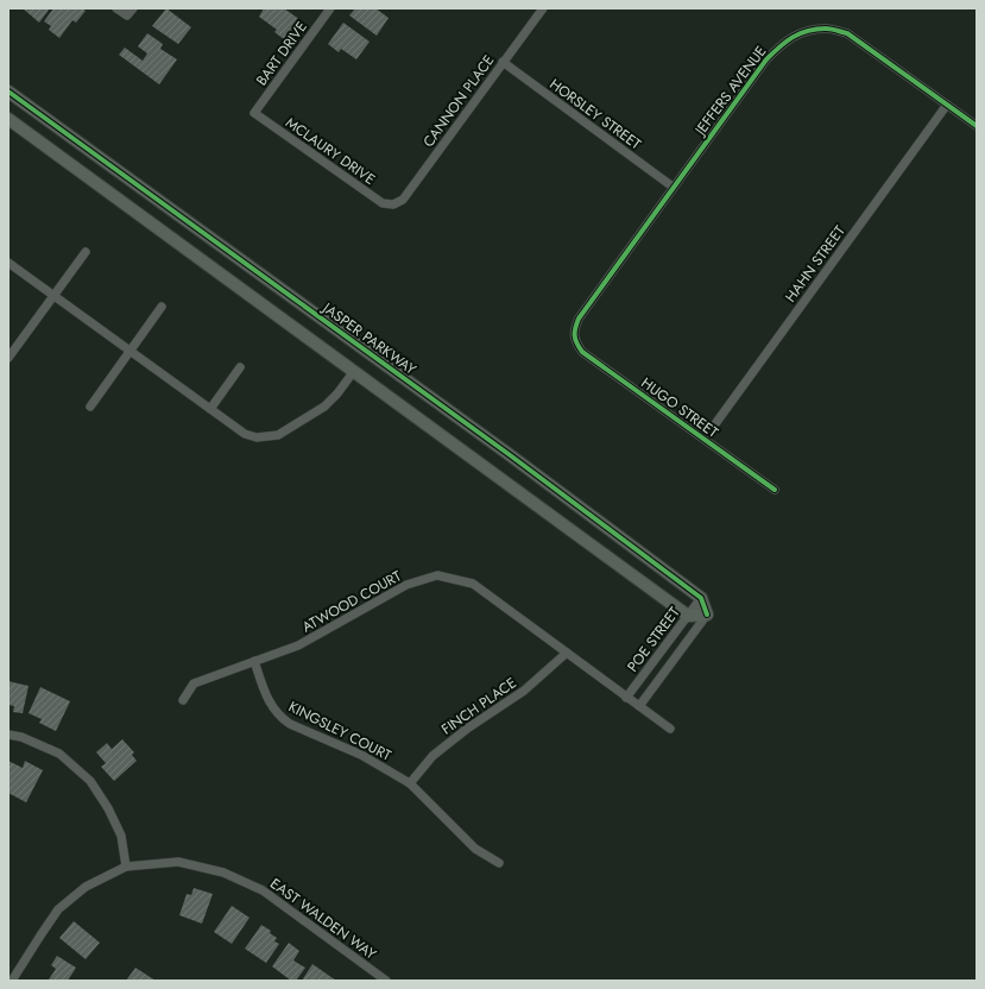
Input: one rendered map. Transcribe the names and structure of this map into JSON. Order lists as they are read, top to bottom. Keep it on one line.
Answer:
{"streets":{"street":["BART DRIVE","JEFFERS AVENUE","CANNON PLACE","HORSLEY STREET","MCLAURY DRIVE","HAHN STREET","JASPER PARKWAY","HUGO STREET","ATWOOD COURT","POE STREET","FINCH PLACE","KINGSLEY COURT","EAST WALDEN WAY"]},"crossings":[["BART DRIVE","MCLAURY DRIVE"],["JEFFERS AVENUE","HORSLEY STREET"],["JEFFERS AVENUE","HAHN STREET"],["JEFFERS AVENUE","HUGO STREET"],["CANNON PLACE","HORSLEY STREET"],["CANNON PLACE","MCLAURY DRIVE"],["HAHN STREET","HUGO STREET"],["JASPER PARKWAY","POE STREET"],["ATWOOD COURT","POE STREET"],["ATWOOD COURT","FINCH PLACE"],["ATWOOD COURT","KINGSLEY COURT"],["FINCH PLACE","KINGSLEY COURT"]]}
